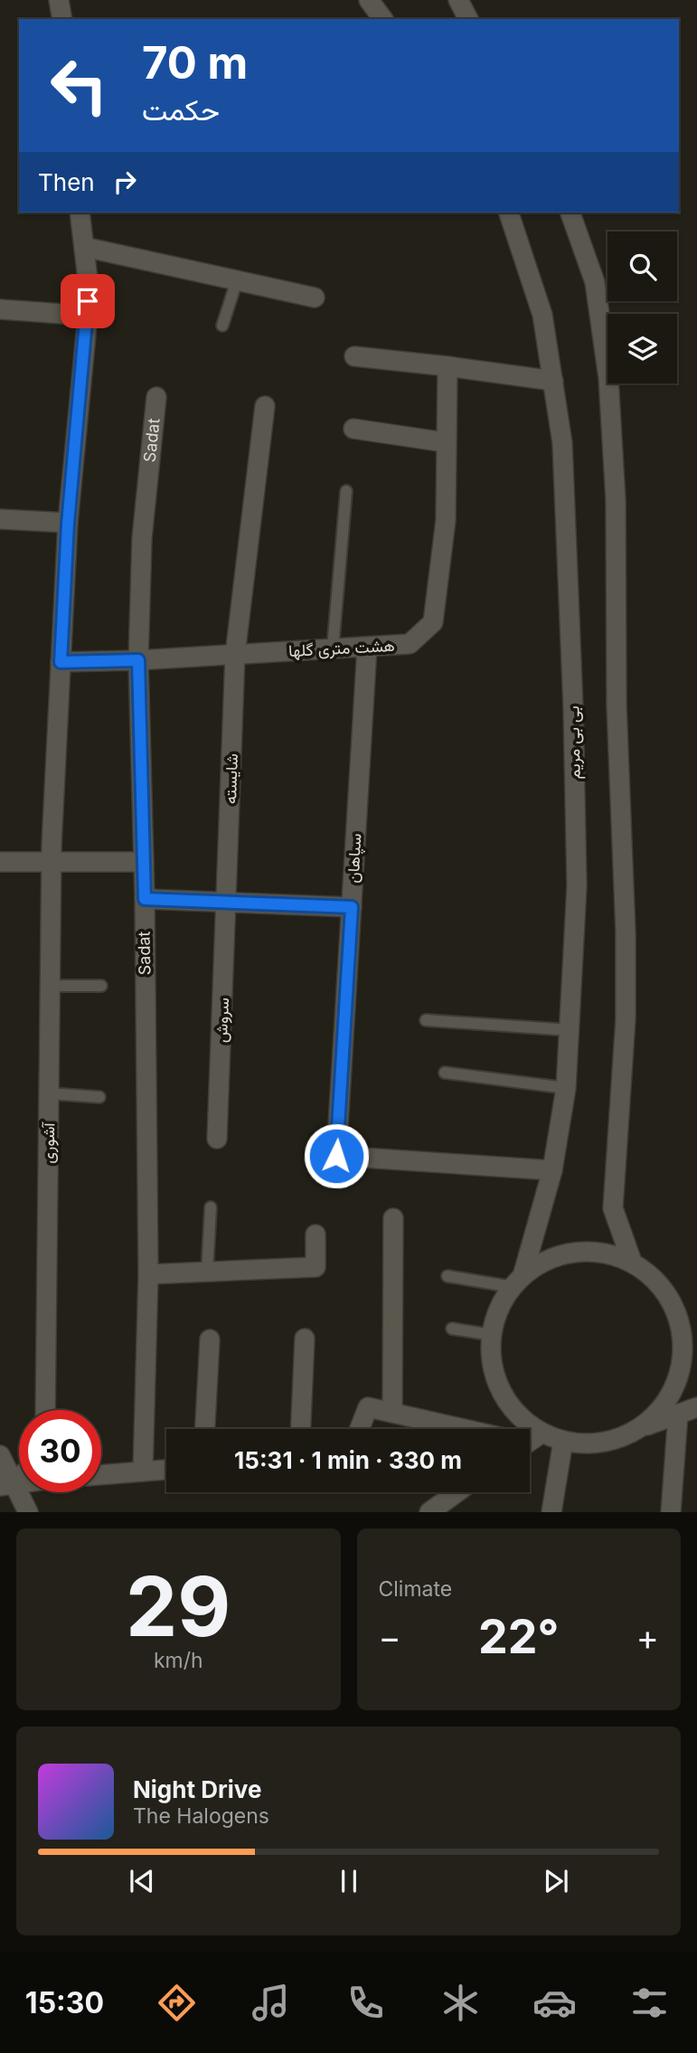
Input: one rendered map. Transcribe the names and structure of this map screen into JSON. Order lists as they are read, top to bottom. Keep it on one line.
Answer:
{"streets":{"street":["Sadat","هشت متری گلها","بی بی مریم","شایسته","سپاهان","سروش","آشوری"]},"crossings":[["Sadat","هشت متری گلها"],["هشت متری گلها","شایسته"],["هشت متری گلها","سپاهان"],["هشت متری گلها","آشوری"],["بی بی مریم","سپاهان"],["شایسته","سروش"]],"page":{"turn":["70 m","حکمت"],"then":"Then","limit":"30","trip":"15:31 · 1 min · 330 m","tile":[["29","km/h"],"Climate"],"heat":["−","22°","+"],"song":["Night Drive","The Halogens"],"tabs":"15:30"}}
